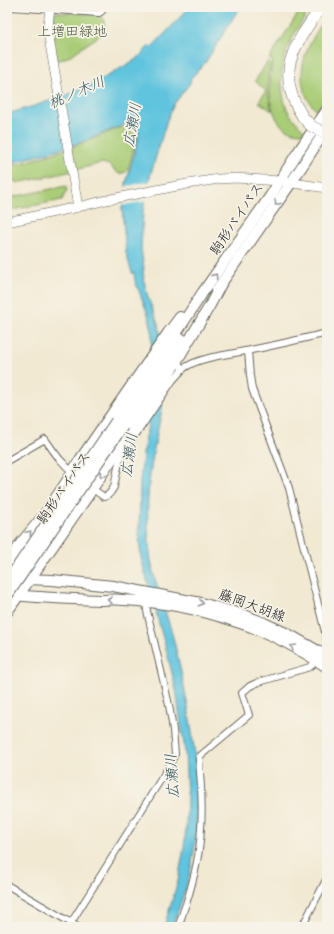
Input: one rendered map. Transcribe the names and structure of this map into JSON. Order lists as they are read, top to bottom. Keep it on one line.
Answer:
{"streets":{"main road":["駒形バイパス","藤岡大胡線"]},"water":["桃ノ木川","広瀬川"],"parks":["上増田緑地"]}
